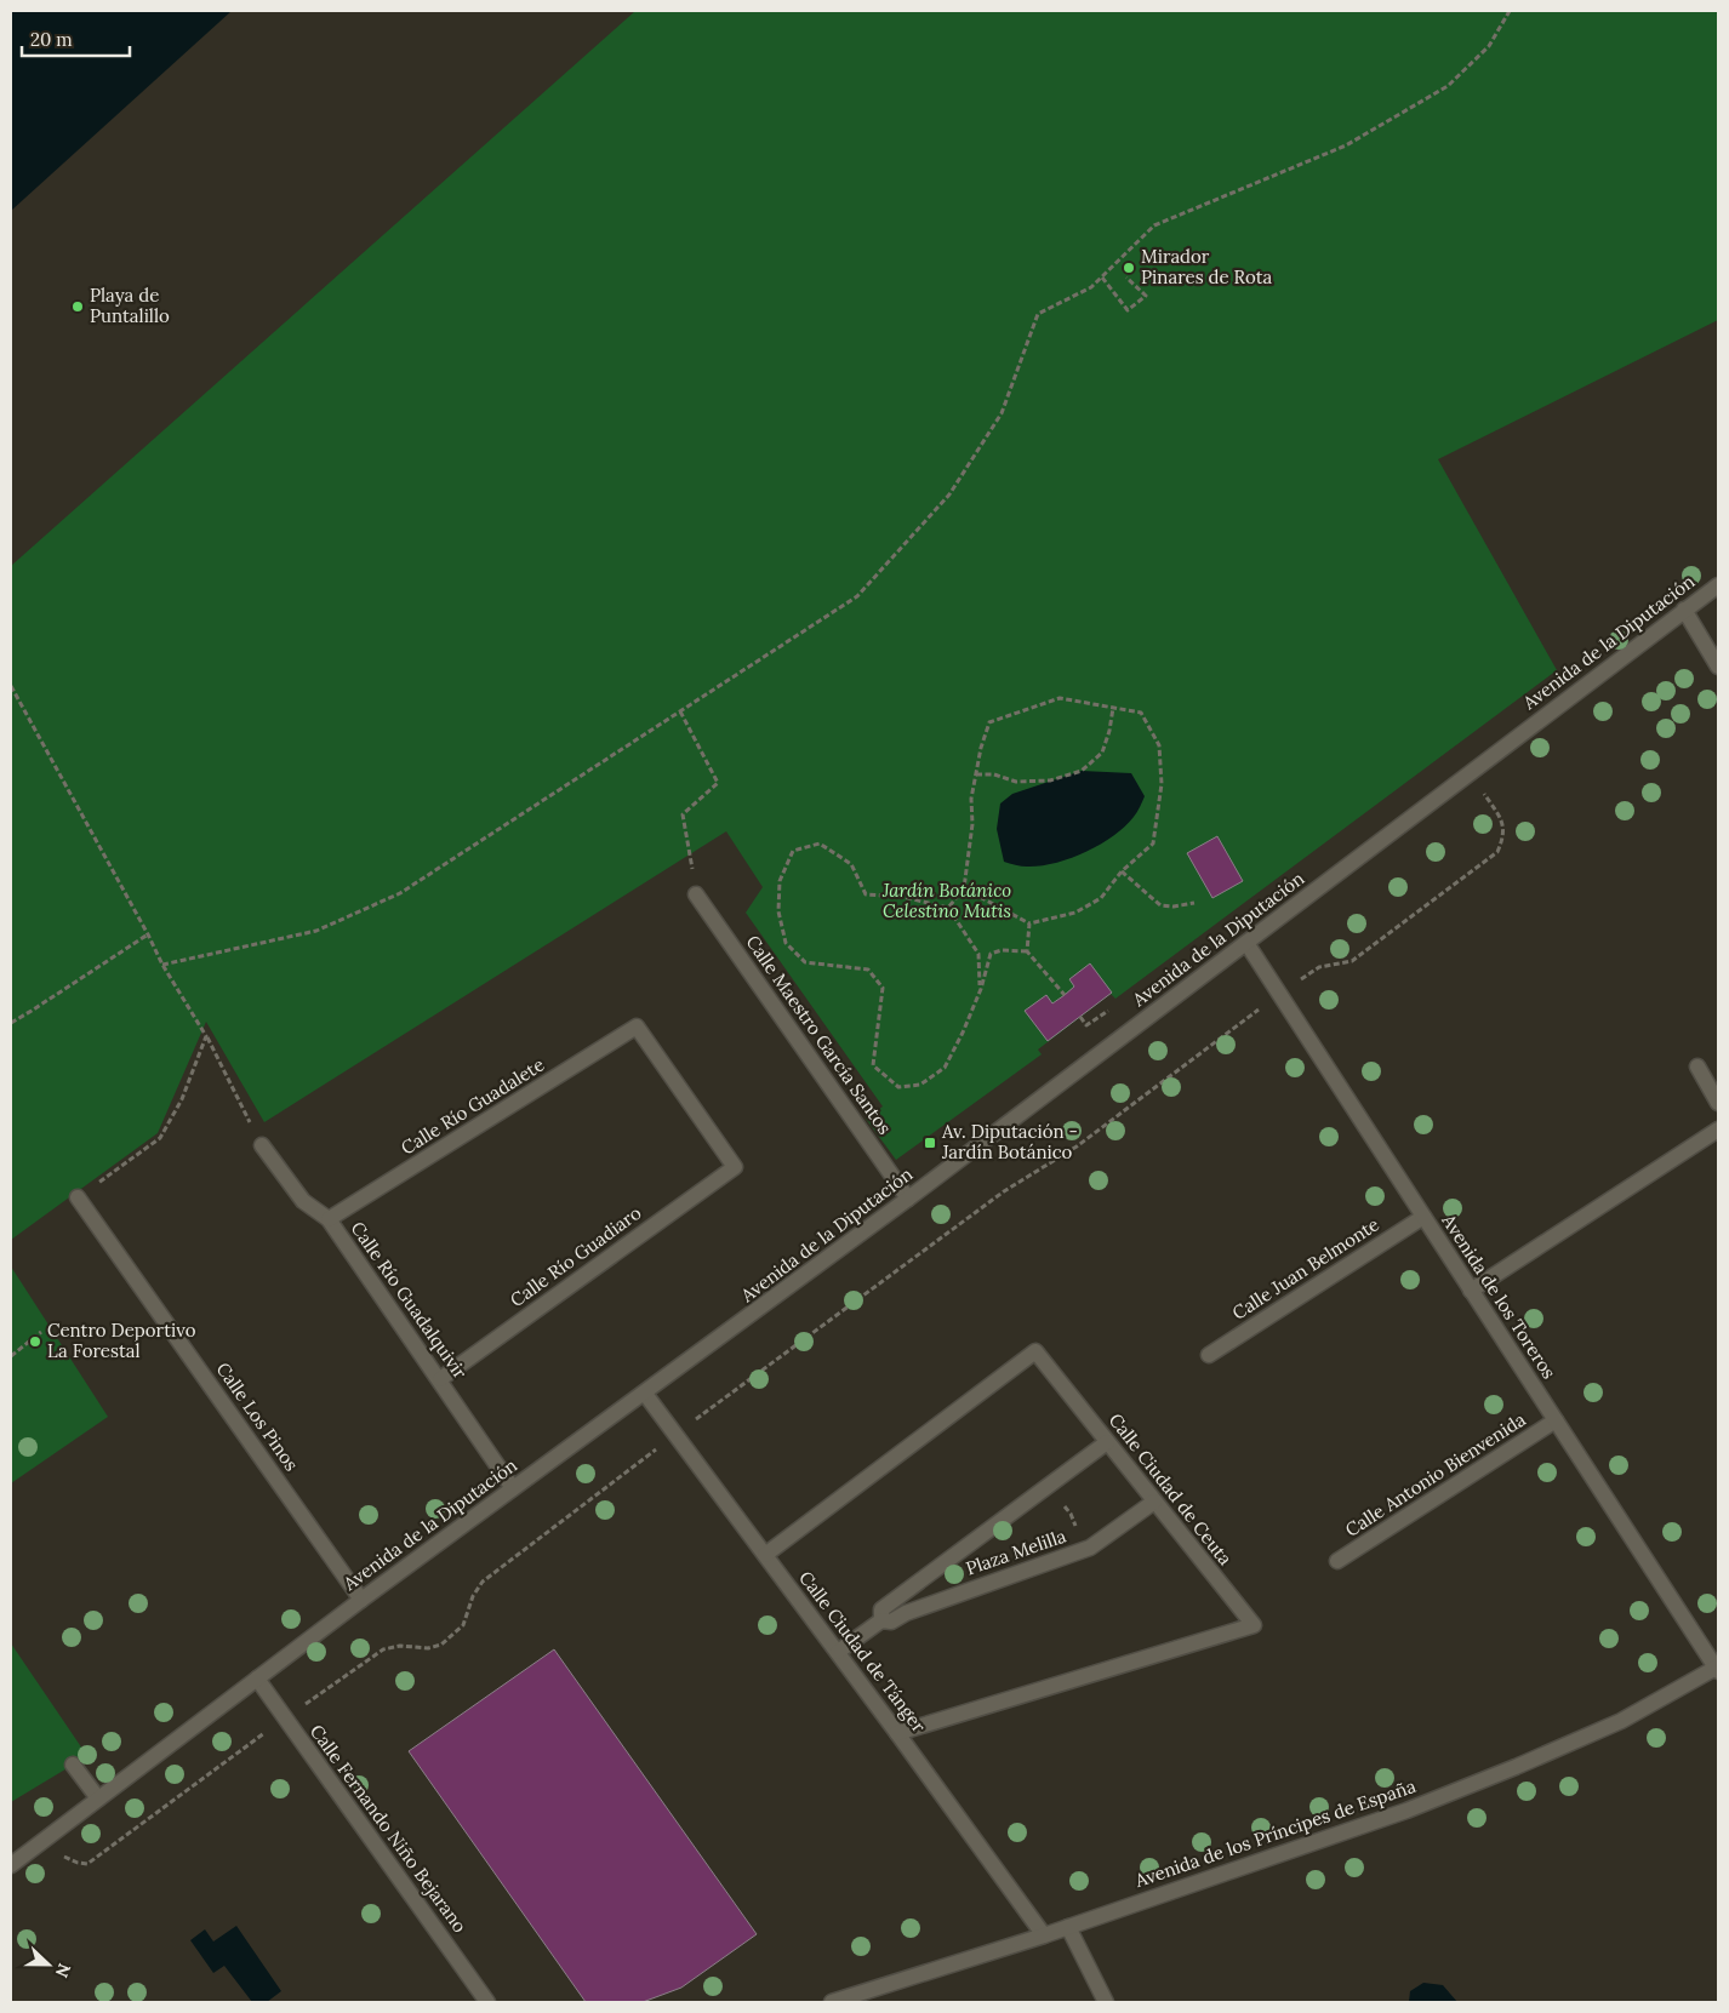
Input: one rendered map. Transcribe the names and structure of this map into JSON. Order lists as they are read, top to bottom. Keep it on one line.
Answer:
{"streets":{"street":["Avenida de la Diputación","Calle Maestro García Santos","Calle Río Guadalete","Calle Río Guadiaro","Calle Juan Belmonte","Avenida de los Toreros","Calle Río Guadalquivir","Calle Los Pinos","Calle Antonio Bienvenida","Calle Ciudad de Ceuta","Plaza Melilla","Calle Ciudad de Tánger","Calle Fernando Niño Bejarano","Avenida de los Príncipes de España"]},"crossings":[["Avenida de la Diputación","Calle Maestro García Santos"],["Avenida de la Diputación","Avenida de los Toreros"],["Avenida de la Diputación","Calle Río Guadalquivir"],["Avenida de la Diputación","Calle Los Pinos"],["Avenida de la Diputación","Calle Ciudad de Tánger"],["Avenida de la Diputación","Calle Fernando Niño Bejarano"],["Calle Río Guadalete","Calle Río Guadiaro"],["Calle Río Guadalete","Calle Río Guadalquivir"],["Calle Río Guadiaro","Calle Río Guadalquivir"],["Calle Juan Belmonte","Avenida de los Toreros"],["Avenida de los Toreros","Calle Antonio Bienvenida"],["Avenida de los Toreros","Avenida de los Príncipes de España"],["Calle Ciudad de Ceuta","Plaza Melilla"],["Calle Ciudad de Ceuta","Calle Ciudad de Tánger"],["Plaza Melilla","Calle Ciudad de Tánger"],["Calle Ciudad de Tánger","Avenida de los Príncipes de España"]],"parks":["Jardín Botánico Celestino Mutis"],"places":{"other":["Mirador Pinares de Rota","Playa de Puntalillo","Centro Deportivo La Forestal"],"transit":["Av. Diputación - Jardín Botánico"]},"scale_bar":"20 m","north":"right"}
